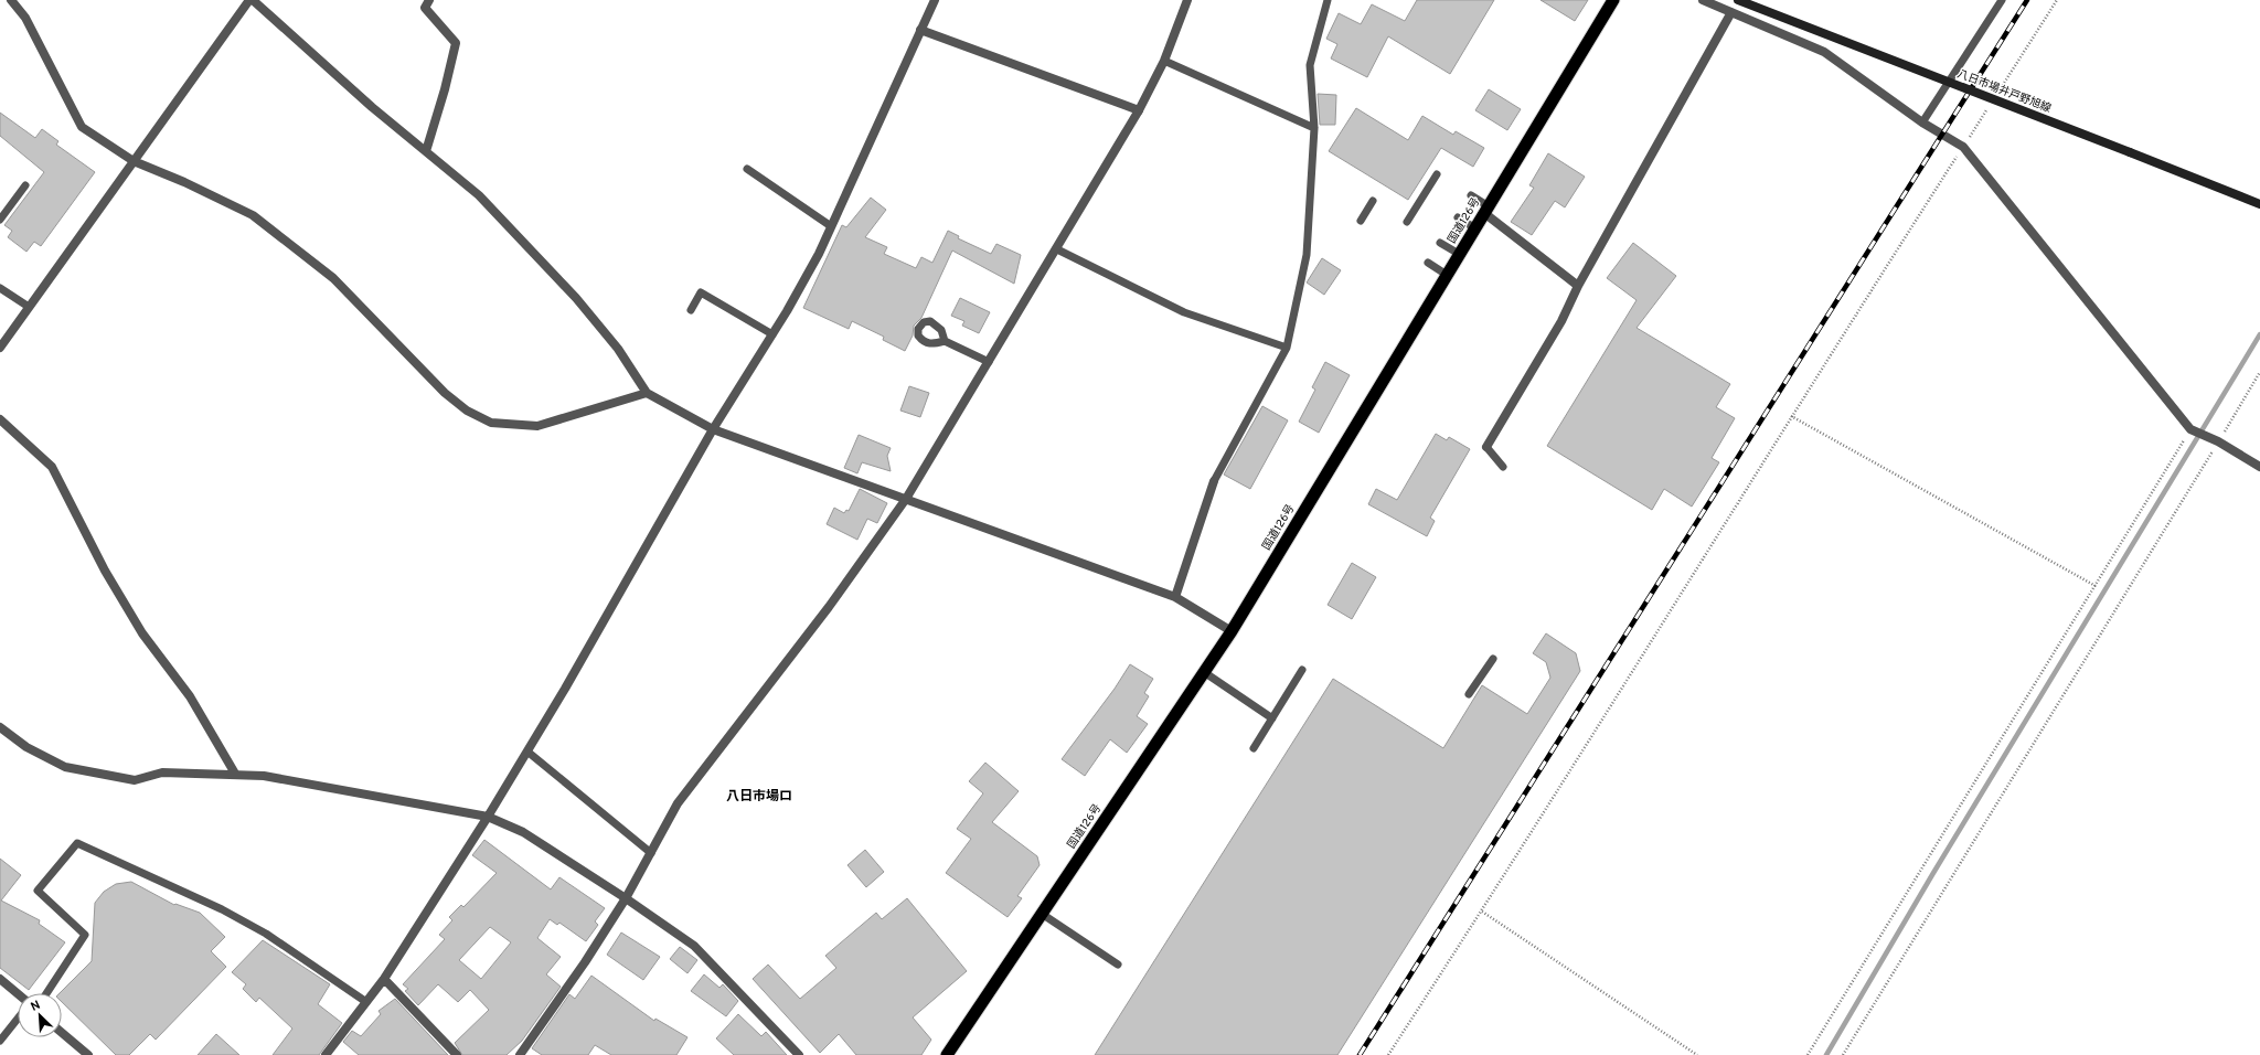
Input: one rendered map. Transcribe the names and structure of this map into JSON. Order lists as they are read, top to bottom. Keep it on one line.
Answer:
{"streets":{"highway":["国道126号"],"main road":["八日市場井戸野旭線"]},"districts":["八日市場ロ"],"north":"top left"}
